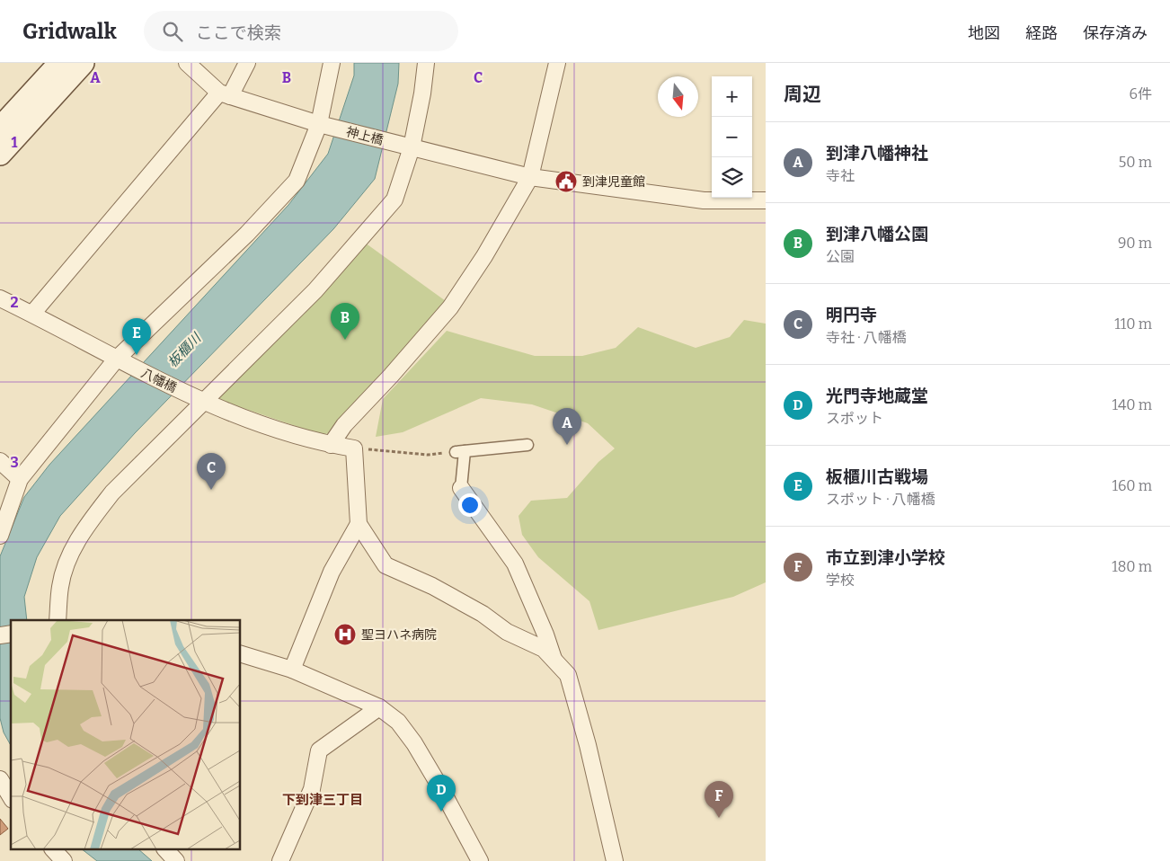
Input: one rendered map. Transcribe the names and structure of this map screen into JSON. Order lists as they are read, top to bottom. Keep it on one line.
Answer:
{"streets":{"street":["神上橋","八幡橋"]},"districts":["下到津三丁目"],"water":["板櫃川"],"places":{"public building":["到津児童館"],"hospital":["聖ヨハネ病院"]},"north":"bottom","page":{"header":"Gridwalk","search":"ここで検索","nav":["地図","経路","保存済み"],"heading":["周辺","6件"],"map_buttons":["+","−"],"list":[{"mark":"A","name":"到津八幡神社","note":"寺社","value":"50 m"},{"mark":"B","name":"到津八幡公園","note":"公園","value":"90 m"},{"mark":"C","name":"明円寺","note":"寺社 · 八幡橋","value":"110 m"},{"mark":"D","name":"光門寺地蔵堂","note":"スポット","value":"140 m"},{"mark":"E","name":"板櫃川古戦場","note":"スポット · 八幡橋","value":"160 m"},{"mark":"F","name":"市立到津小学校","note":"学校","value":"180 m"}],"pins":["B","E","A","C","D","F"]},"grid":{"columns":["A","B","C"],"rows":["1","2","3"]}}
